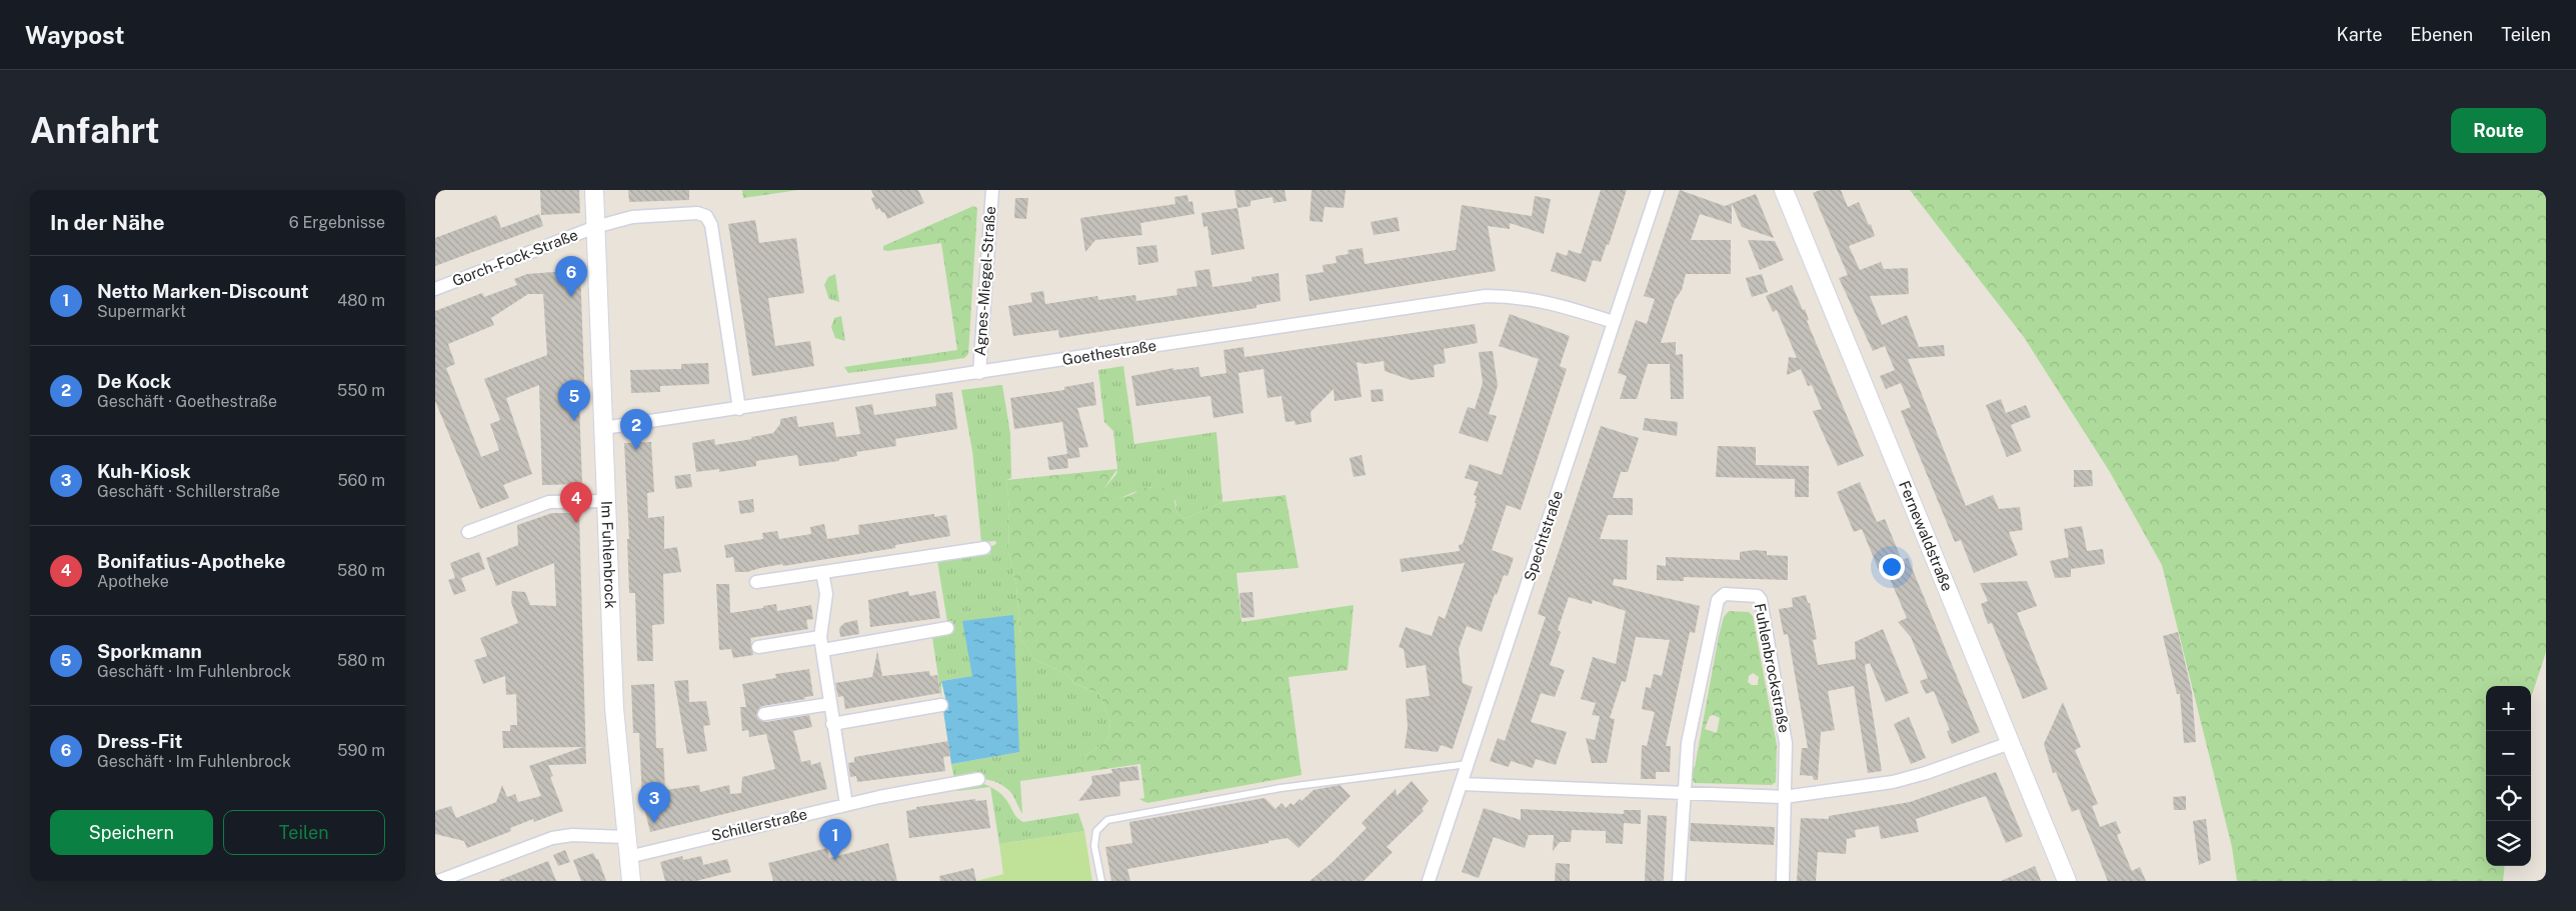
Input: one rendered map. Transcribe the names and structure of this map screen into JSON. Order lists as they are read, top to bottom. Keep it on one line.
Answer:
{"streets":{"street":["Gorch-Fock-Straße","Agnes-Miegel-Straße","Goethestraße","Fernewaldstraße","Spechtstraße","Im Fuhlenbrock","Fuhlenbrockstraße","Schillerstraße"]},"crossings":[["Gorch-Fock-Straße","Im Fuhlenbrock"],["Agnes-Miegel-Straße","Goethestraße"],["Goethestraße","Spechtstraße"],["Goethestraße","Im Fuhlenbrock"],["Im Fuhlenbrock","Schillerstraße"]],"page":{"header":"Waypost","nav":["Karte","Ebenen","Teilen"],"buttons":["Route",["Speichern","Teilen"]],"title":"Anfahrt","heading":["In der Nähe","6 Ergebnisse"],"list":[{"mark":"1","name":"Netto Marken-Discount","note":"Supermarkt","value":"480 m"},{"mark":"2","name":"De Kock","note":"Geschäft · Goethestraße","value":"550 m"},{"mark":"3","name":"Kuh-Kiosk","note":"Geschäft · Schillerstraße","value":"560 m"},{"mark":"4","name":"Bonifatius-Apotheke","note":"Apotheke","value":"580 m"},{"mark":"5","name":"Sporkmann","note":"Geschäft · Im Fuhlenbrock","value":"580 m"},{"mark":"6","name":"Dress-Fit","note":"Geschäft · Im Fuhlenbrock","value":"590 m"}],"pins":["6","5","2","4","3","1"],"map_buttons":["+","−"]}}
